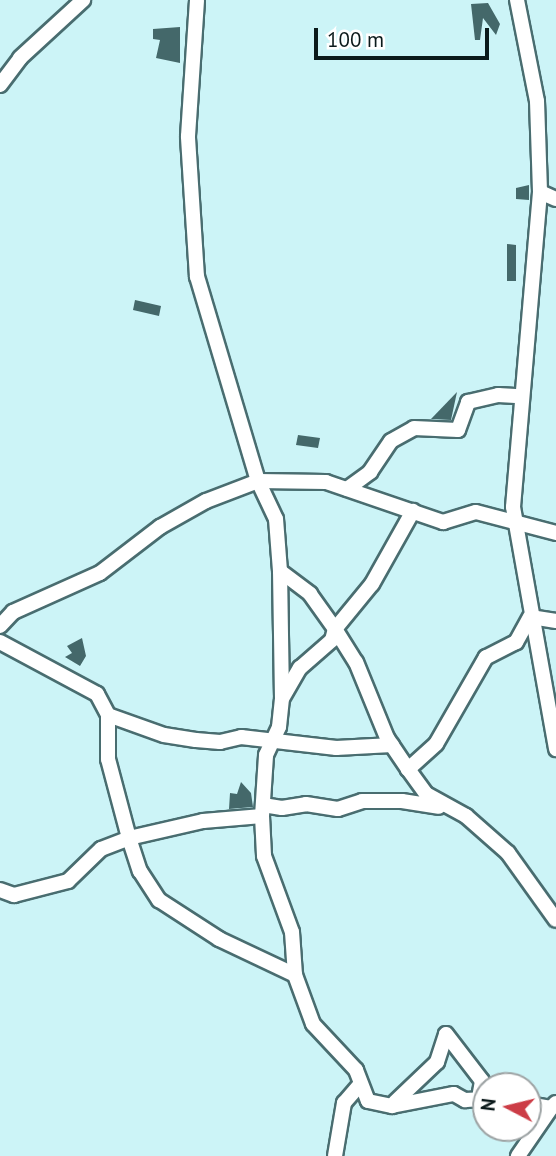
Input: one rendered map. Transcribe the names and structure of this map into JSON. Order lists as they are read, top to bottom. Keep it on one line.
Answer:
{"scale_bar":"100 m","north":"left"}
